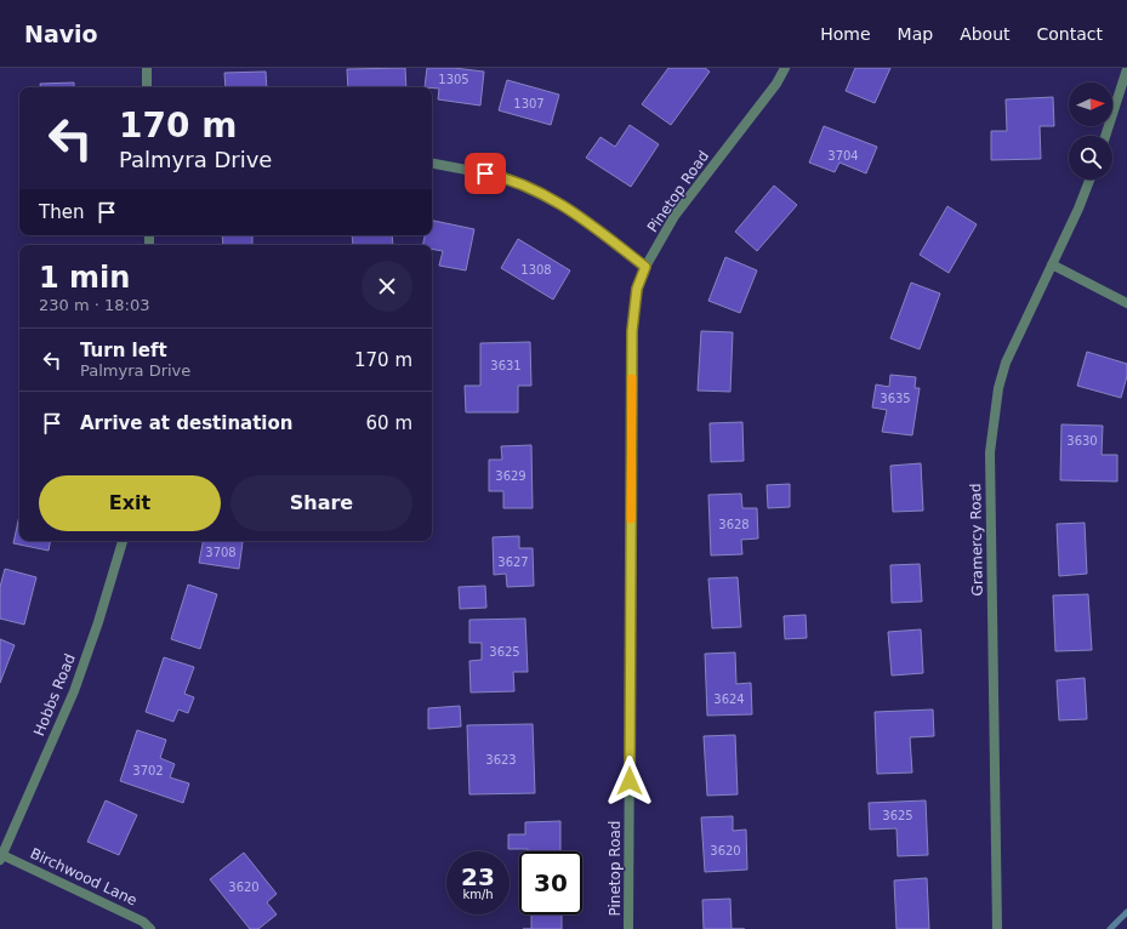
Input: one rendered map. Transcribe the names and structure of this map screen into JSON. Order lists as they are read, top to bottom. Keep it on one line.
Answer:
{"streets":{"street":["Pinetop Road","Gramercy Road","Hobbs Road","Birchwood Lane"]},"crossings":[["Hobbs Road","Birchwood Lane"]],"house_numbers":["1305","1307","3704","1308","3631","3635","3630","3629","3628","3708","3627","3625","3624","3623","3702","3625","3620","3620"],"north":"right","page":{"header":"Navio","nav":["Home","Map","About","Contact"],"turn":["170 m","Palmyra Drive"],"then":"Then","heading":["1 min","230 m · 18:03"],"list":[{"name":"Turn left","note":"Palmyra Drive","value":"170 m"},{"name":"Arrive at destination","value":"60 m"}],"buttons":["Exit","Share"],"speed":"23 km/h","limit":"30"}}
